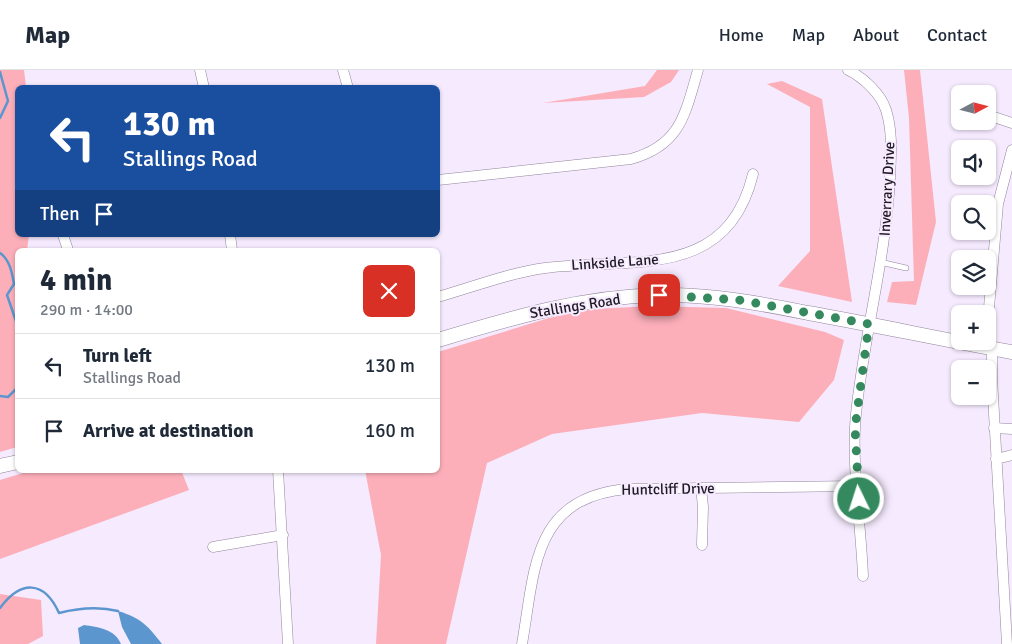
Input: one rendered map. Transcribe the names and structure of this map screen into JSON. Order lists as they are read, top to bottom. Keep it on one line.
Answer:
{"streets":{"street":["Inverrary Drive","Linkside Lane","Stallings Road","Huntcliff Drive"]},"crossings":[["Inverrary Drive","Stallings Road"],["Inverrary Drive","Huntcliff Drive"]],"north":"right","page":{"header":"Map","nav":["Home","Map","About","Contact"],"map_buttons":["+","−"],"turn":["130 m","Stallings Road"],"then":"Then","heading":["4 min","290 m · 14:00"],"list":[{"name":"Turn left","note":"Stallings Road","value":"130 m"},{"name":"Arrive at destination","value":"160 m"}]}}
